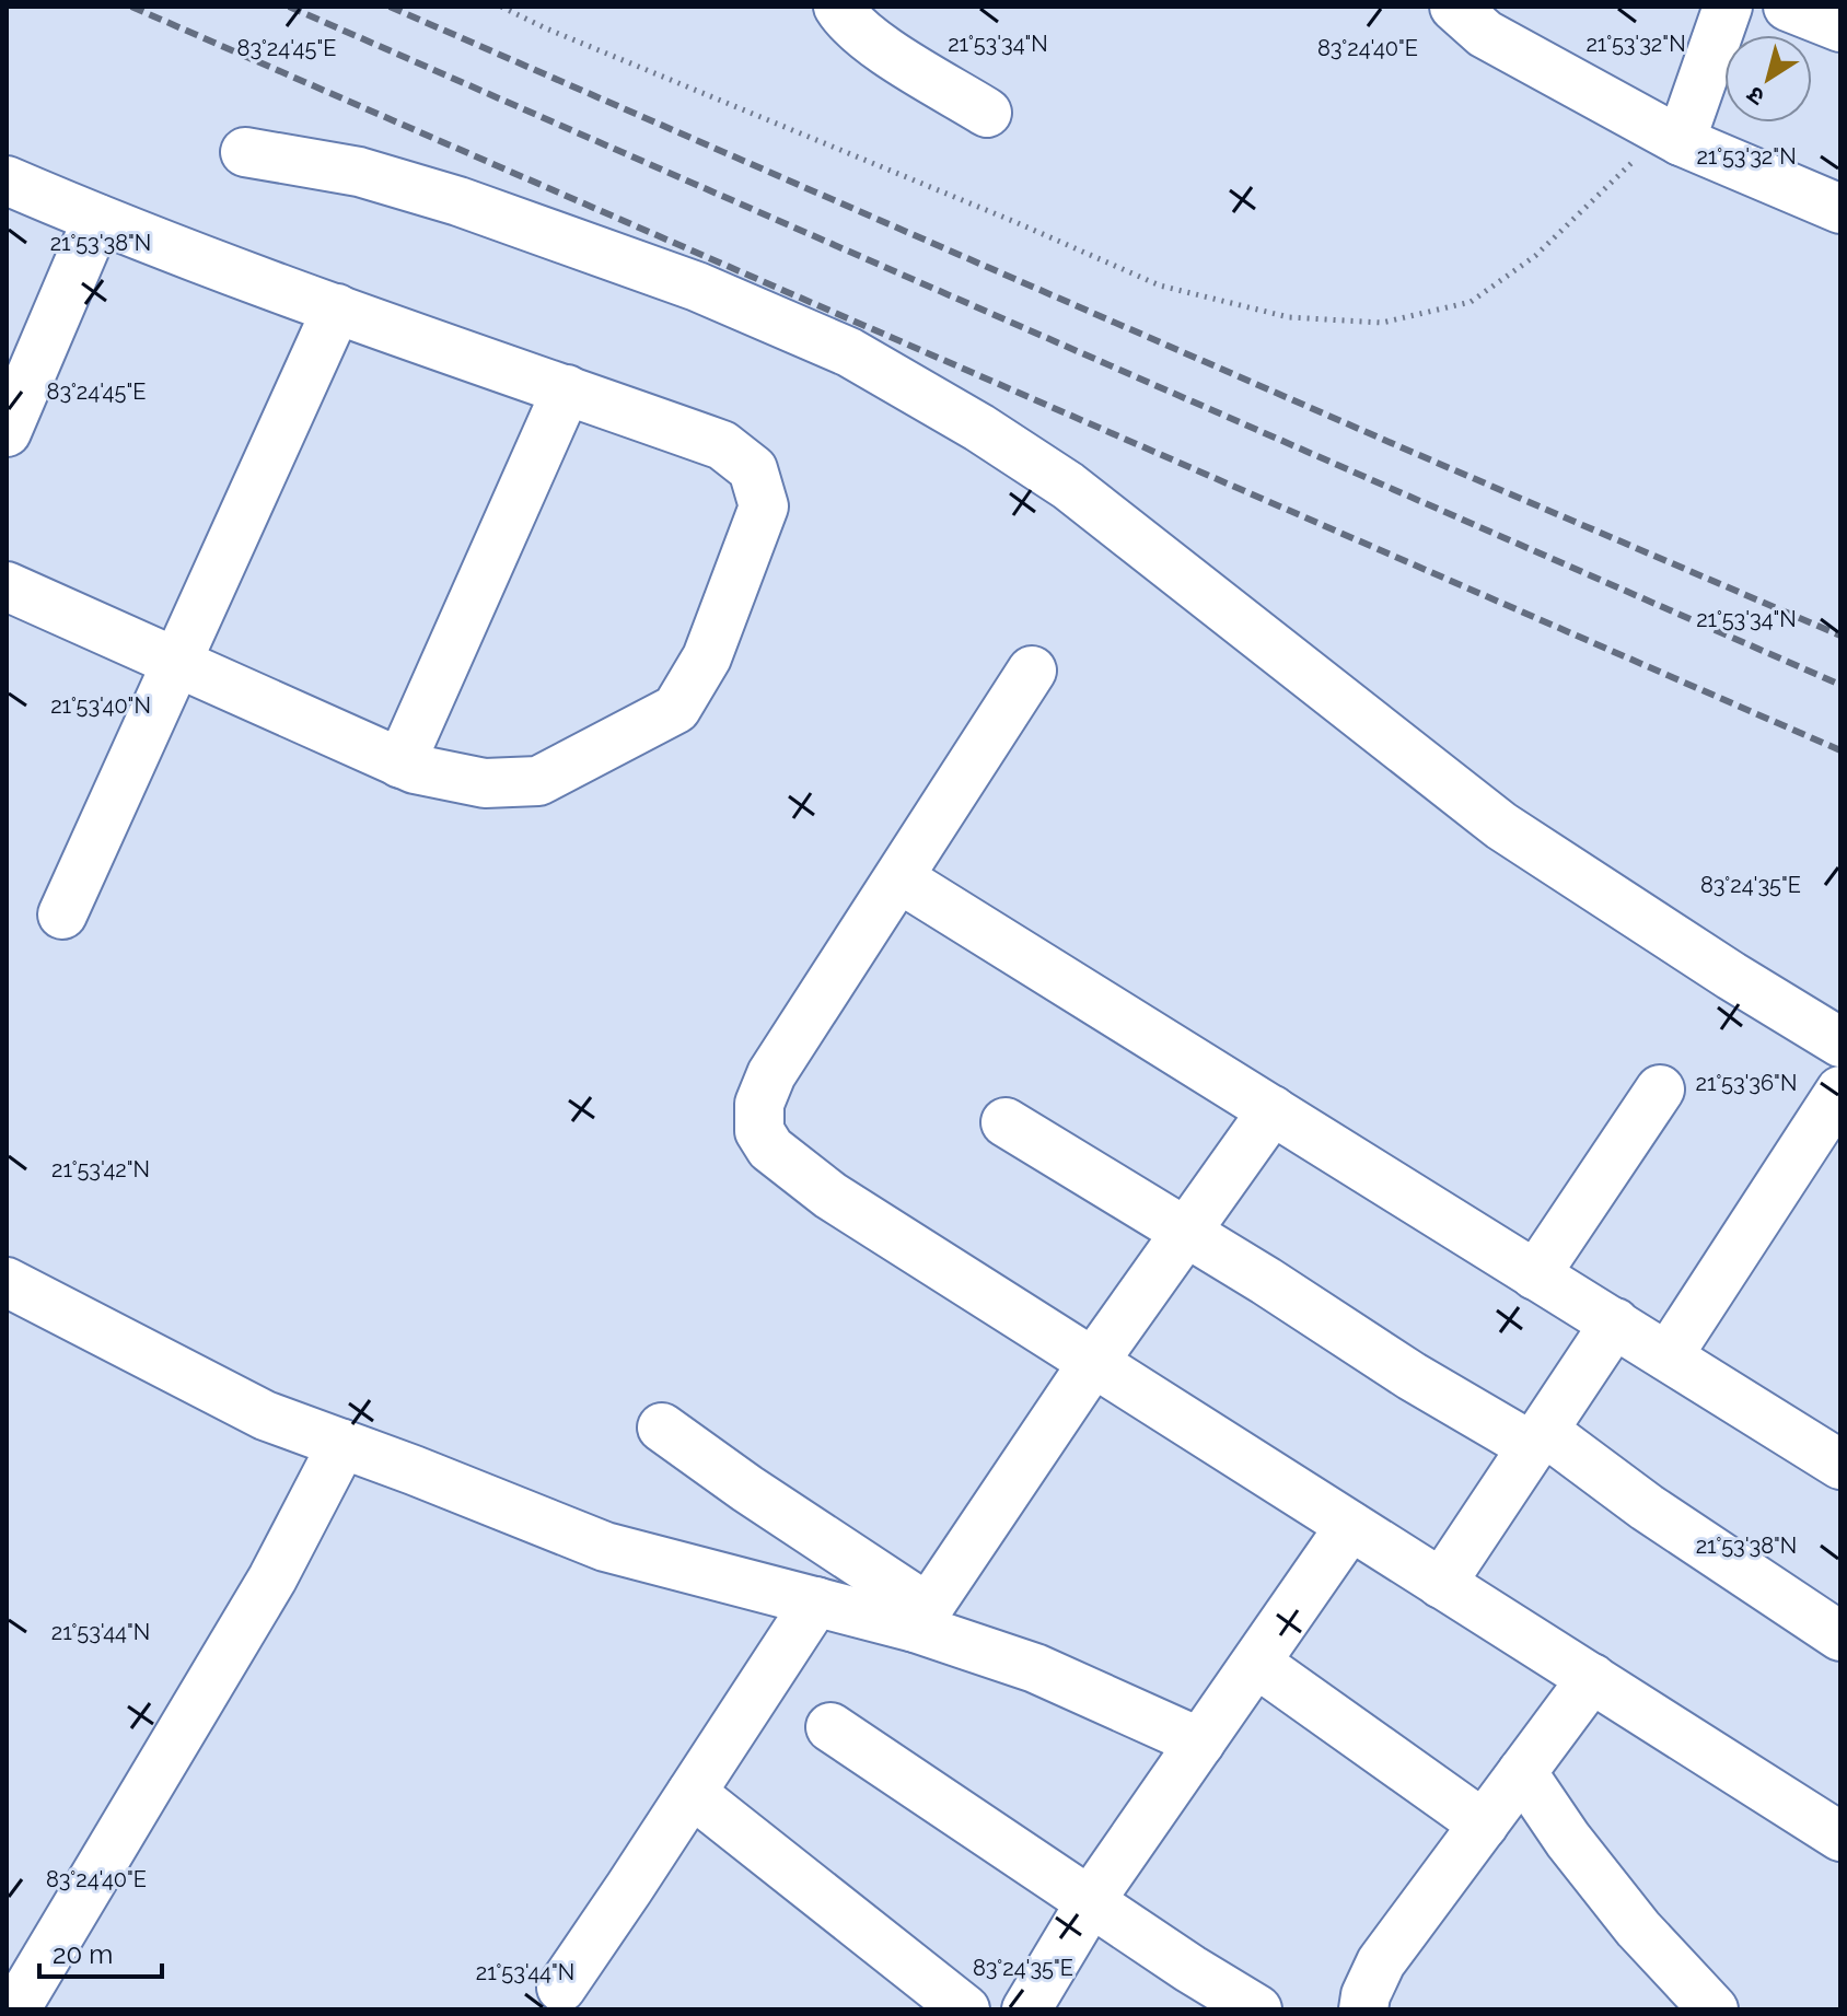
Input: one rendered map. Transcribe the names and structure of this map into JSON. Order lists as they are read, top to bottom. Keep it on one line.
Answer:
{"scale_bar":"20 m","north":"bottom left","coordinates":["21°53'34\"N","21°53'32\"N","83°24'45\"E","83°24'40\"E","21°53'38\"N","21°53'40\"N","83°24'35\"E","21°53'36\"N","21°53'42\"N","21°53'44\"N"]}
